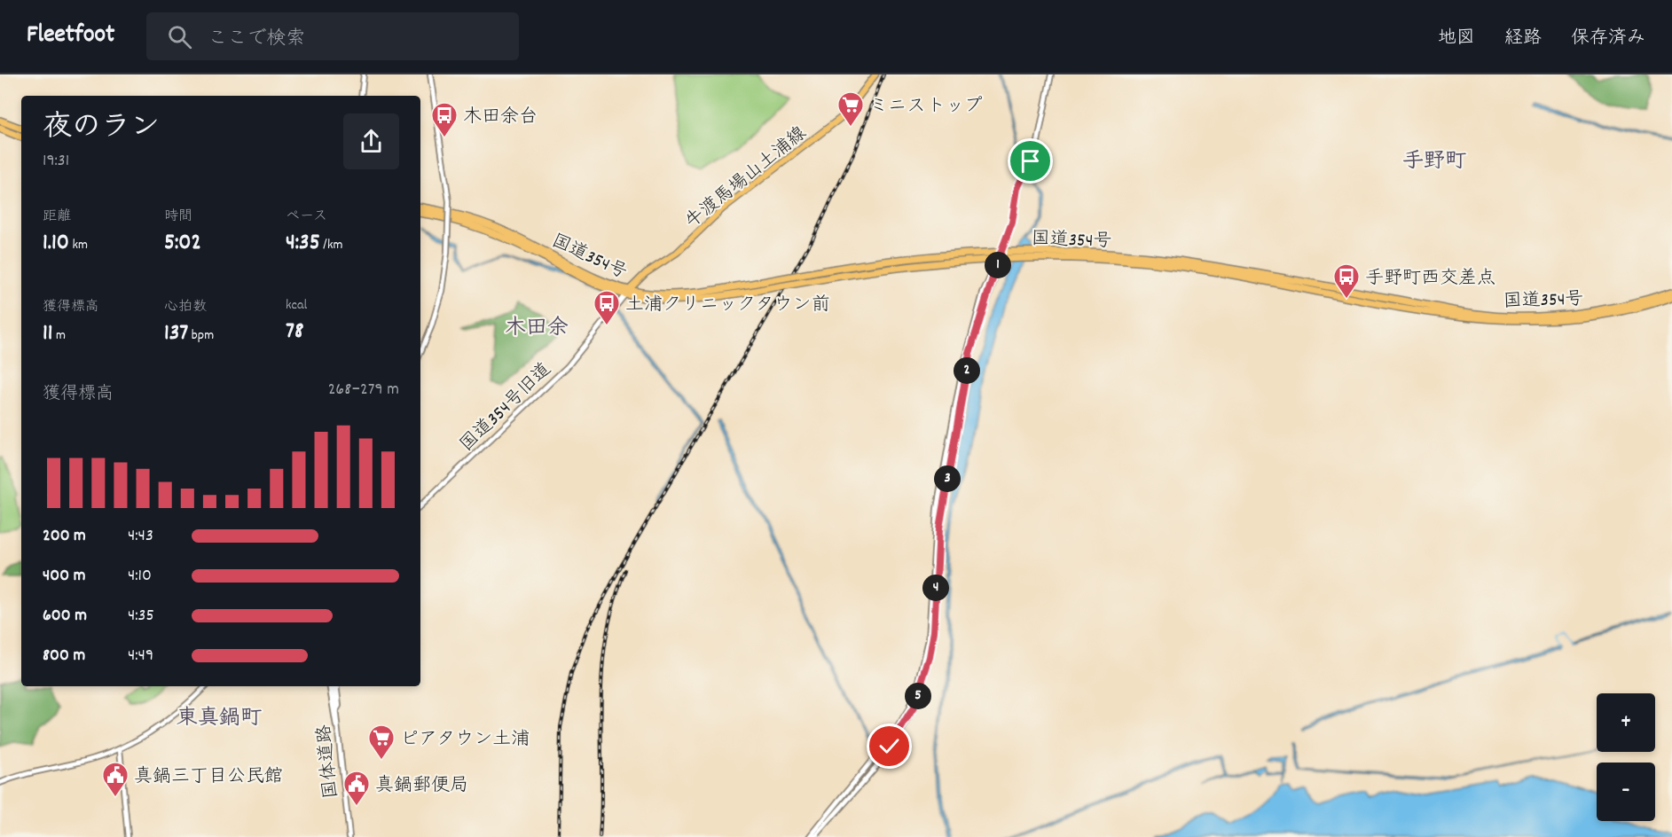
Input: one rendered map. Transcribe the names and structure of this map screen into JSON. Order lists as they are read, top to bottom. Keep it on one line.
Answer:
{"streets":{"highway":["国道354号"],"main road":["牛渡馬場山土浦線"],"street":["国道354号旧道","国体道路"]},"crossings":[["牛渡馬場山土浦線","国道354号"],["牛渡馬場山土浦線","国道354号旧道"],["国道354号","国道354号旧道"]],"districts":["手野町","木田余","東真鍋町"],"places":{"supermarket":["ミニストップ","ピアタウン土浦"],"bus stop":["木田余台","手野町西交差点","土浦クリニックタウン前"],"public building":["真鍋三丁目公民館","真鍋郵便局"]},"page":{"header":"Fleetfoot","search":"ここで検索","nav":["地図","経路","保存済み"],"heading":["夜のラン","19:31"],"stats":[["距離","1.10 km"],["時間","5:02"],["ペース","4:35 /km"],["獲得標高","11 m"],["心拍数","137 bpm"],["kcal","78"]],"pins":["1","2","3","4","5"],"chart":["獲得標高","268–279 m"],"list":[{"name":"200 m","note":"4:43"},{"name":"400 m","note":"4:10"},{"name":"600 m","note":"4:35"},{"name":"800 m","note":"4:49"}],"map_buttons":["+","−"]}}
